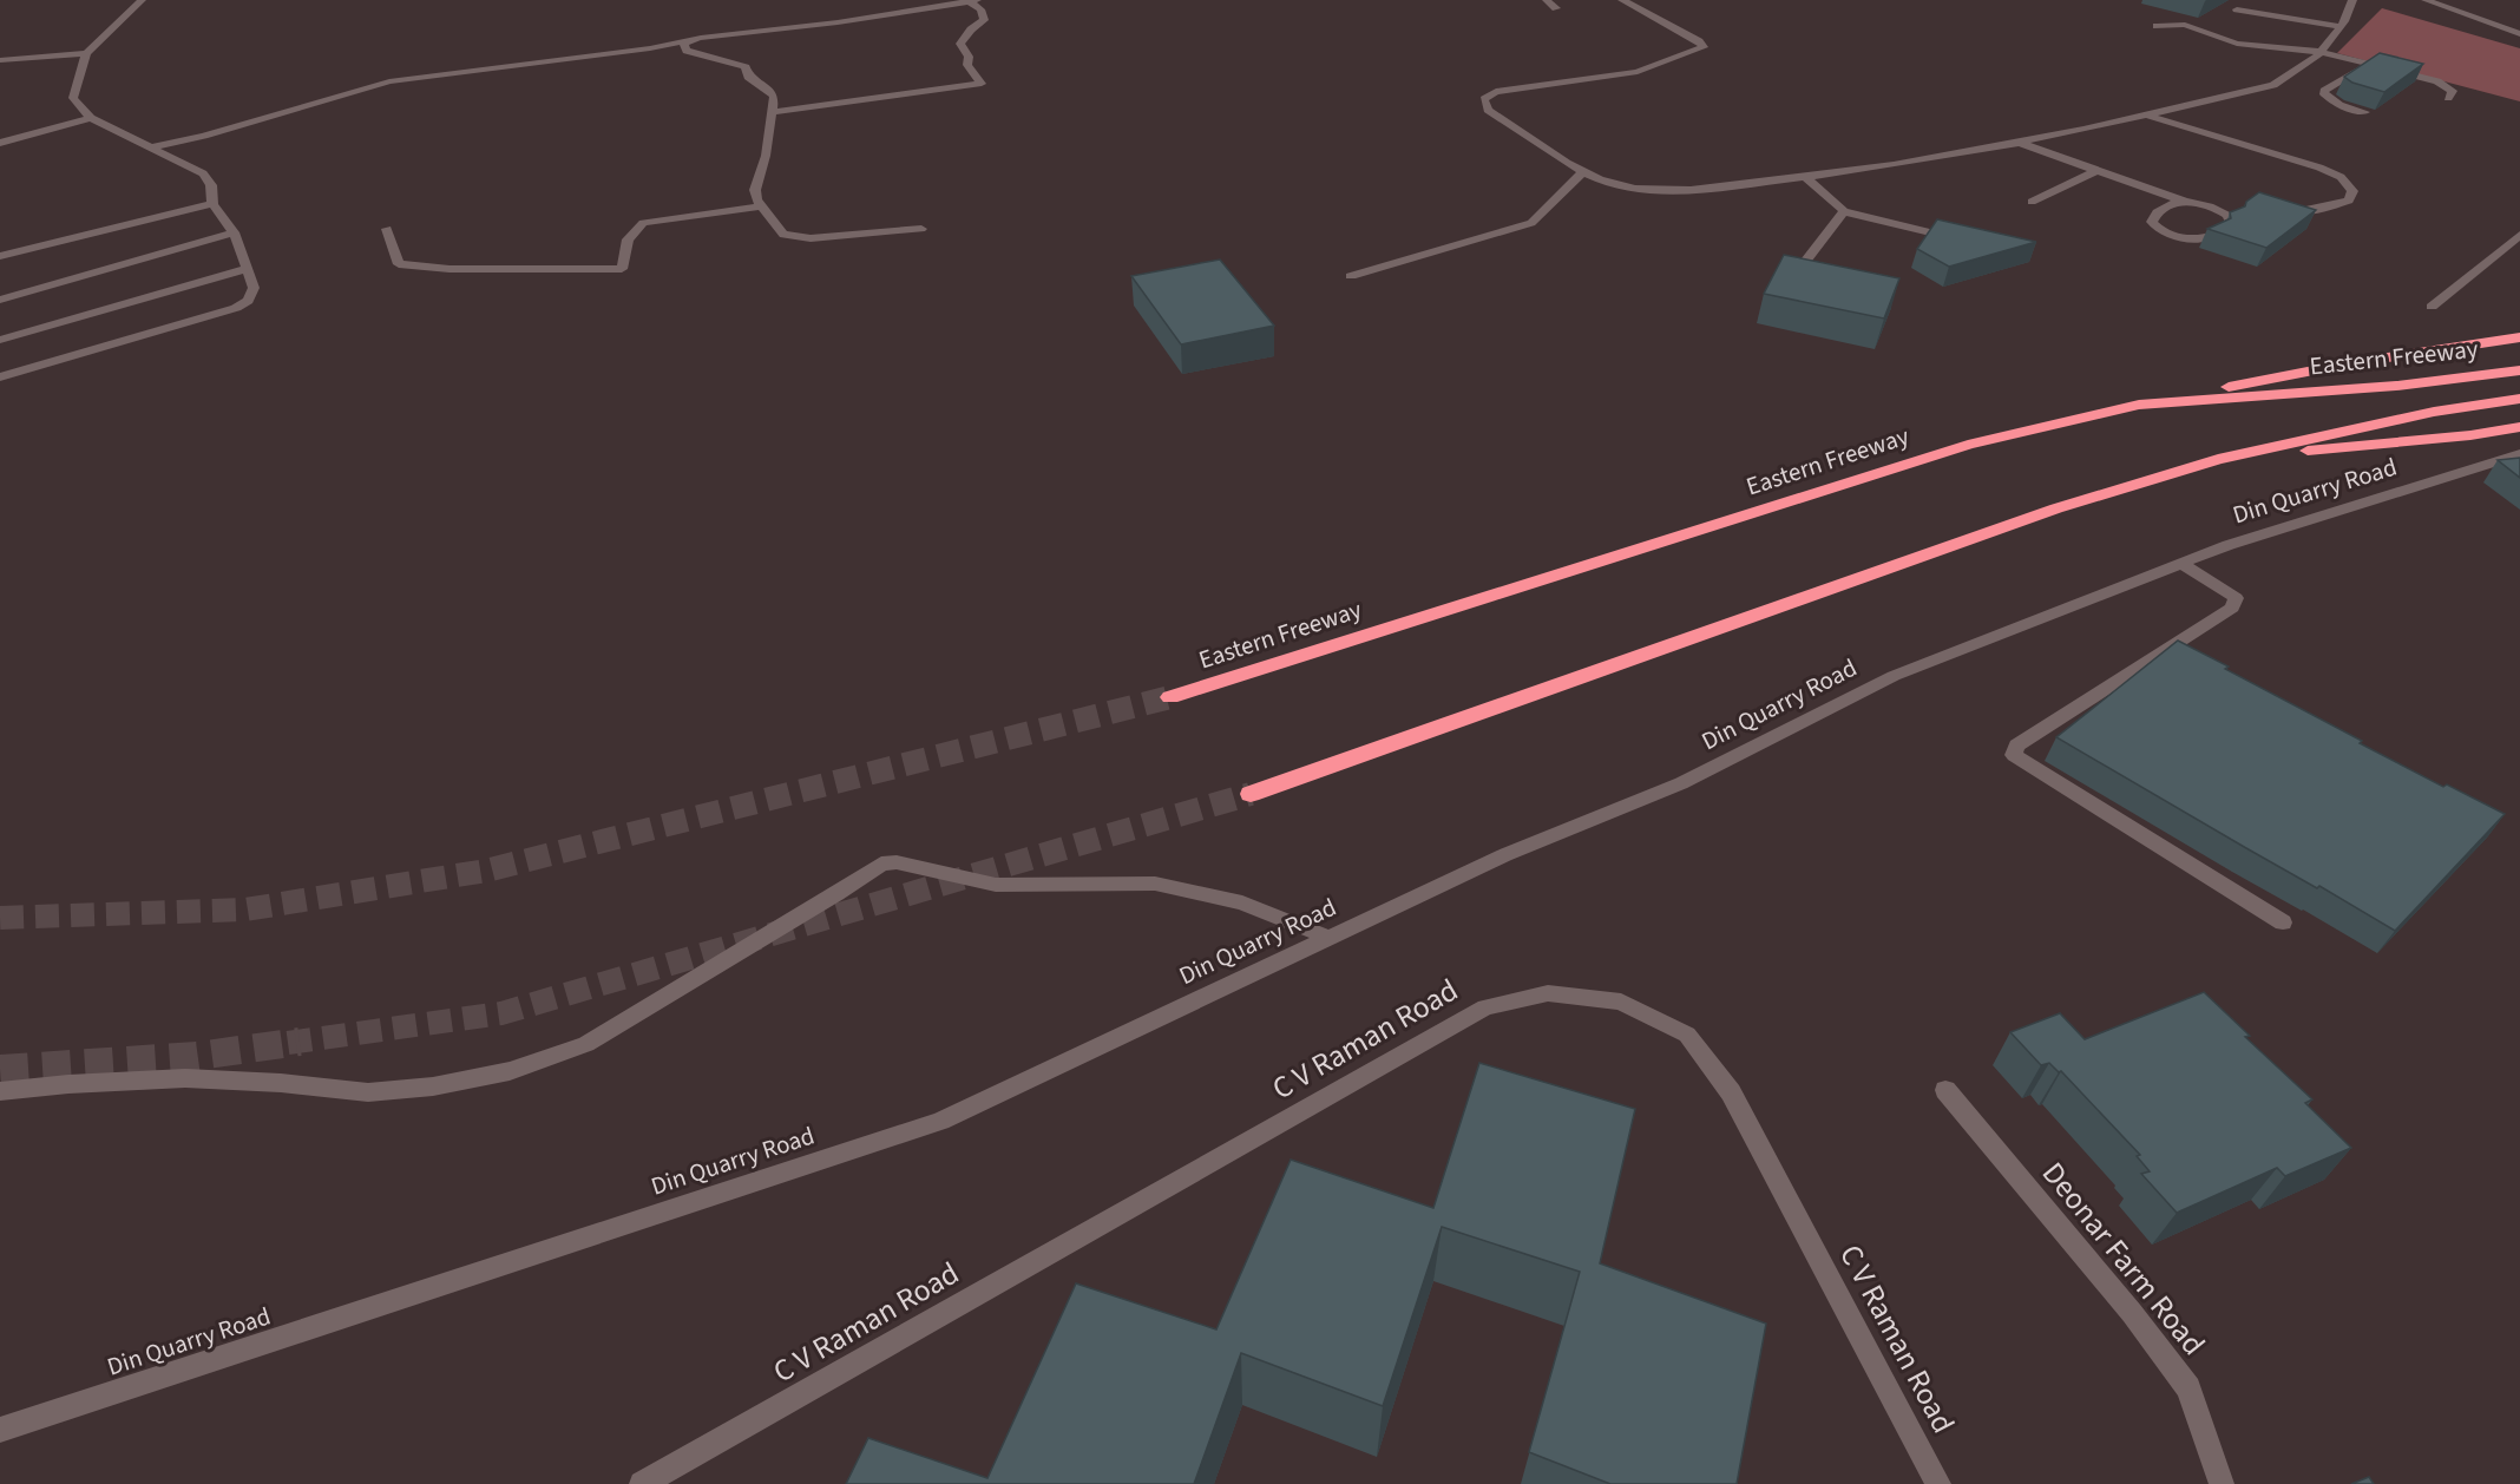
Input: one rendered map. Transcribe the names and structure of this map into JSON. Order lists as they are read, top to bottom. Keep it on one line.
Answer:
{"streets":{"highway":["Eastern Freeway"],"street":["Din Quarry Road","C V Raman Road","Deonar Farm Road"]}}
